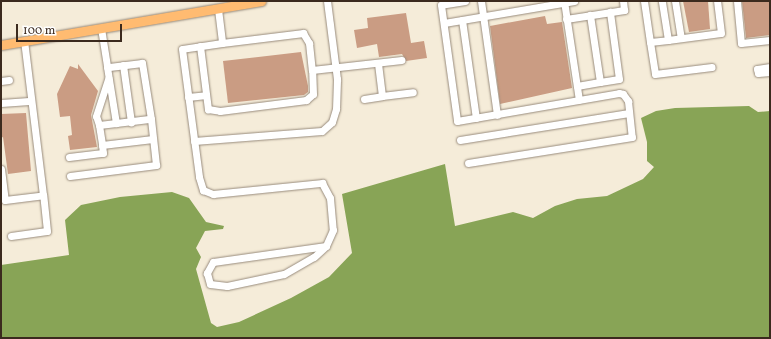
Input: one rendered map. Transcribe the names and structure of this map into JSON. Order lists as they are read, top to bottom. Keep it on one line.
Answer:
{"scale_bar":"100 m"}
